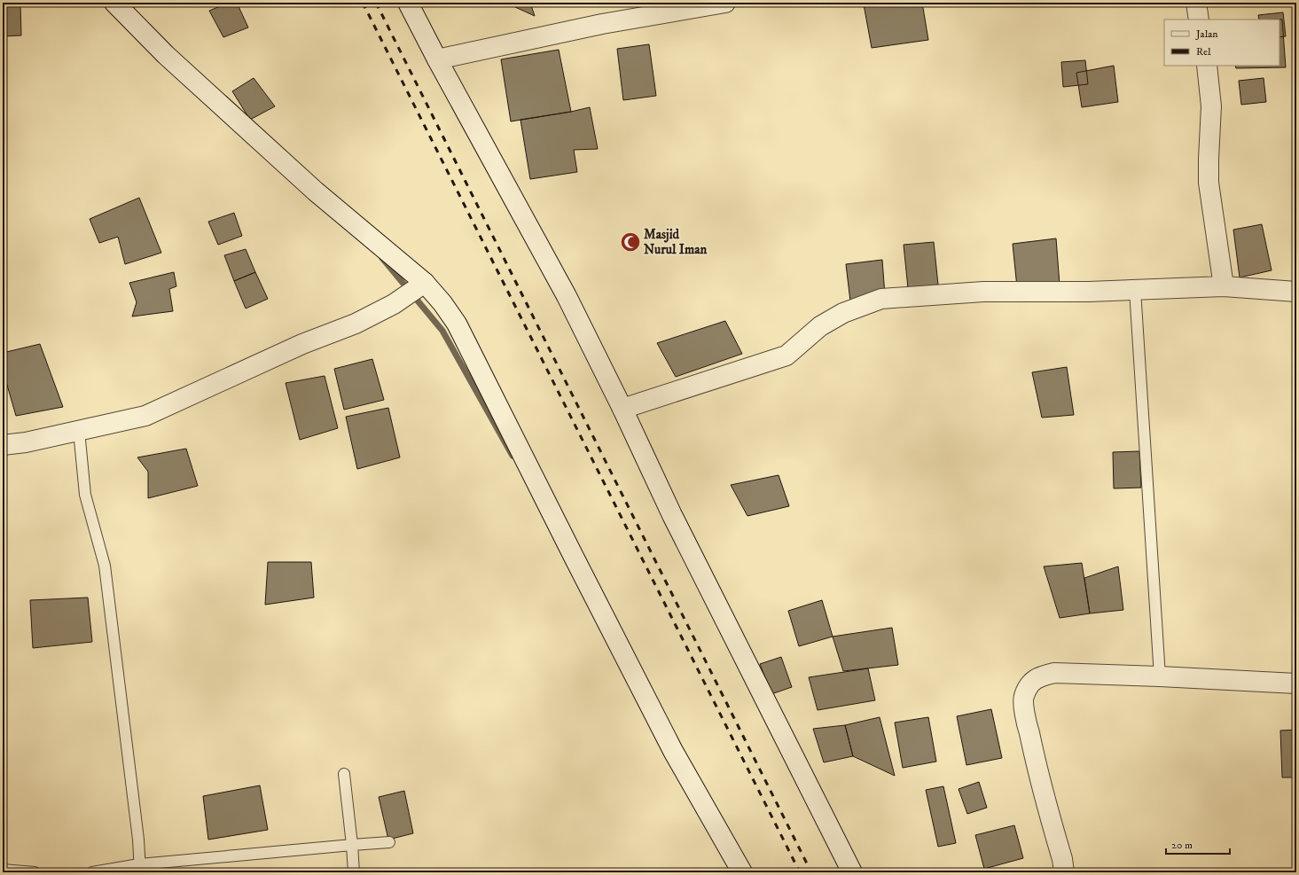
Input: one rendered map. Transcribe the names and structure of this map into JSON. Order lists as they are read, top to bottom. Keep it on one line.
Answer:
{"places":{"mosque":["Masjid Nurul Iman"]},"legend":["Jalan","Rel"],"scale_bar":"20 m"}
